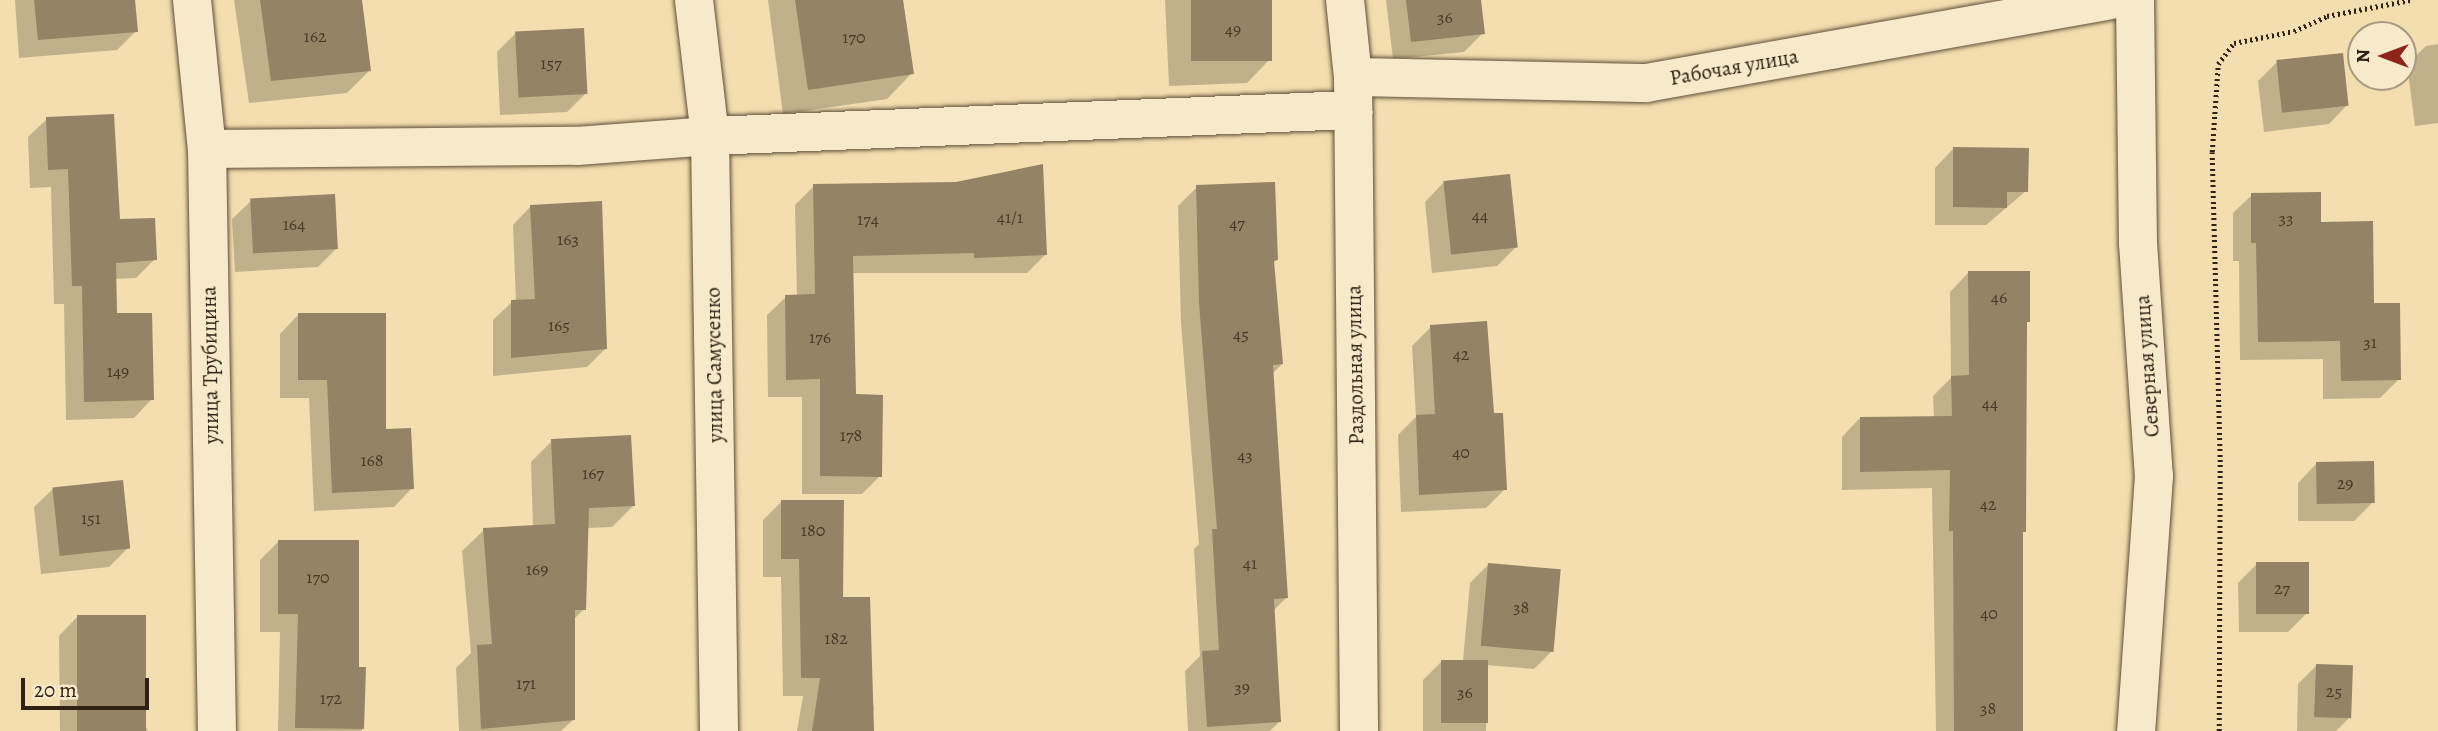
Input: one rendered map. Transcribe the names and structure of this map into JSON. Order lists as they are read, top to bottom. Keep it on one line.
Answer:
{"streets":{"street":["Рабочая улица","улица Трубицина","улица Самусенко","Раздольная улица","Северная улица"]},"crossings":[["Рабочая улица","улица Трубицина"],["Рабочая улица","улица Самусенко"],["Рабочая улица","Раздольная улица"]],"house_numbers":["36","49","162","170","157","44","41/1","33","174","47","164","163","46","165","45","176","31","42","149","44","178","40","43","168","167","29","42","151","180","41","169","170","27","38","40","182","171","39","25","36","172","38"],"scale_bar":"20 m","north":"left"}
